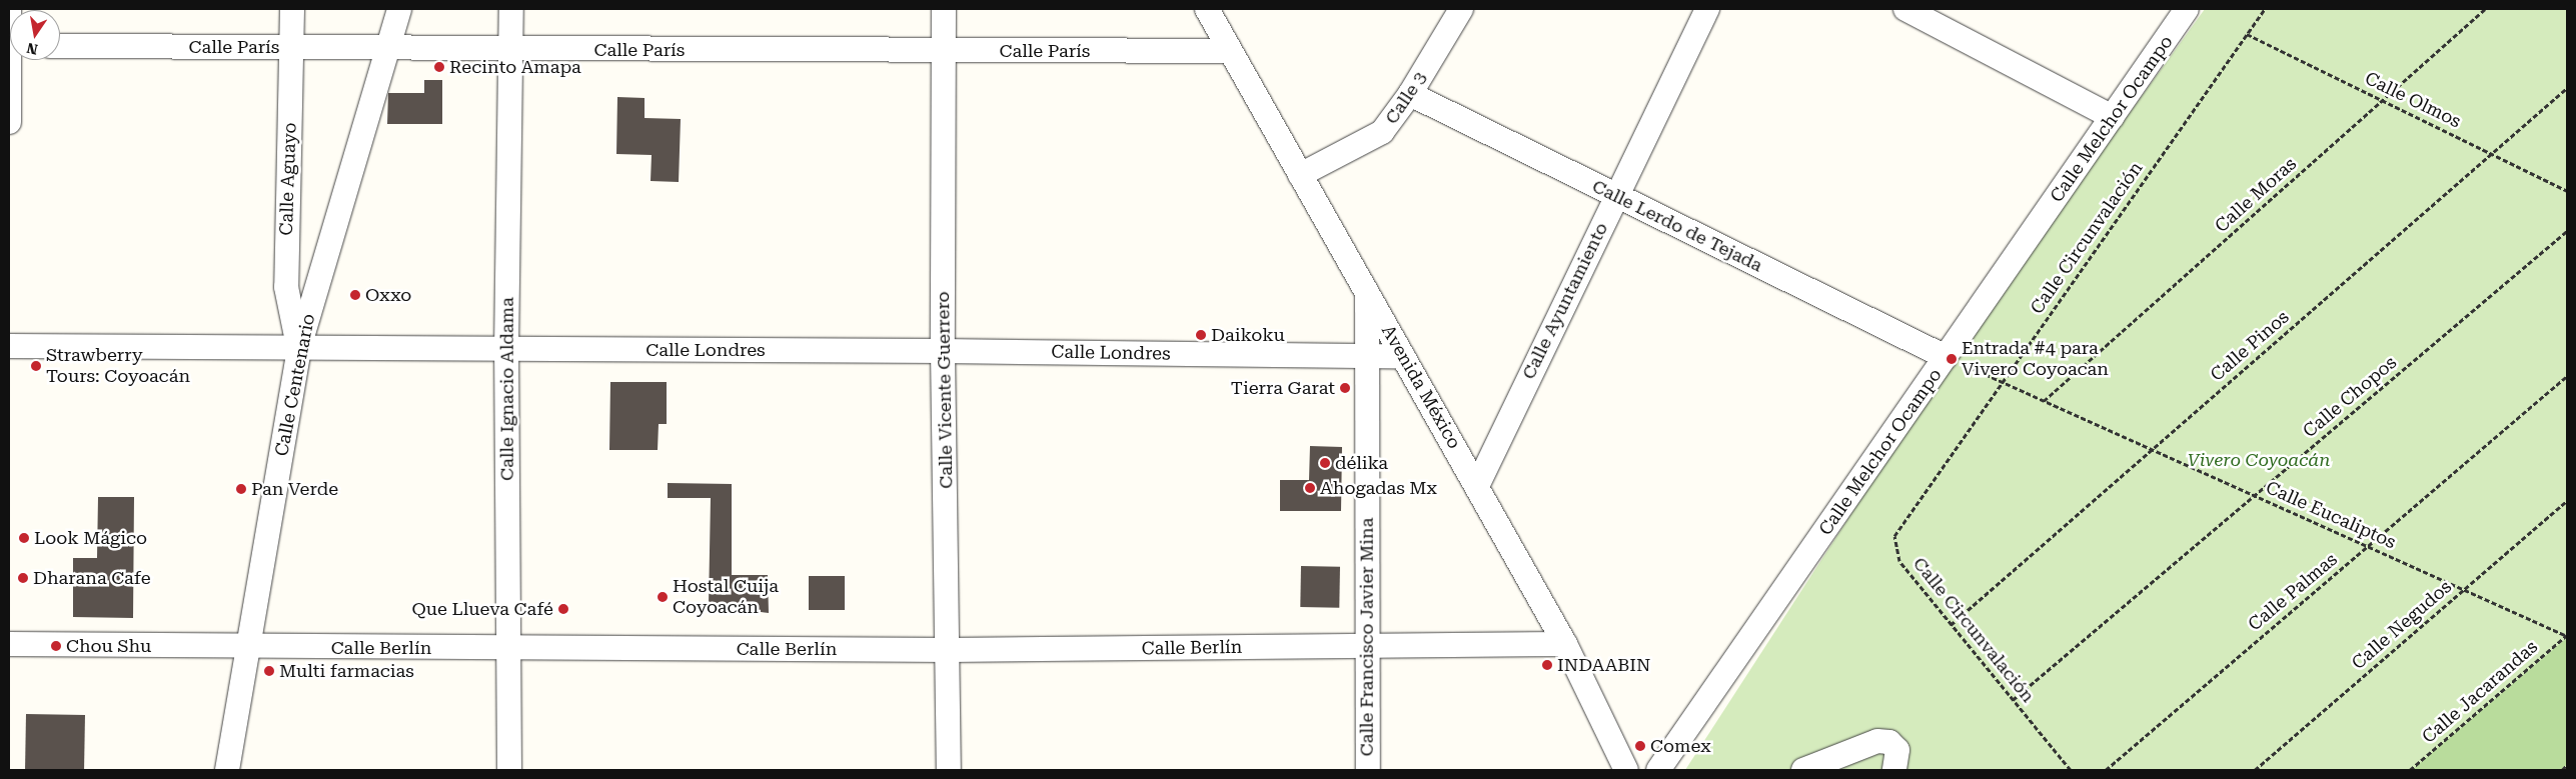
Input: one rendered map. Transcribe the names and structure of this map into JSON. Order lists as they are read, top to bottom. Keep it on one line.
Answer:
{"streets":{"street":["Calle París","Calle 3","Calle Melchor Ocampo","Calle Aguayo","Calle Lerdo de Tejada","Calle Ayuntamiento","Calle Londres","Calle Centenario","Avenida México","Calle Ignacio Aldama","Calle Vicente Guerrero","Calle Francisco Javier Mina","Calle Berlín"],"path":["Calle Olmos","Calle Moras","Calle Circunvalación","Calle Pinos","Calle Chopos","Calle Eucaliptos","Calle Palmas","Calle Negudos","Calle Jacarandas"]},"crossings":[["Calle París","Calle Aguayo"],["Calle París","Calle Centenario"],["Calle París","Avenida México"],["Calle París","Calle Ignacio Aldama"],["Calle París","Calle Vicente Guerrero"],["Calle 3","Calle Lerdo de Tejada"],["Calle 3","Avenida México"],["Calle Olmos","Calle Moras"],["Calle Olmos","Calle Circunvalación"],["Calle Olmos","Calle Pinos"],["Calle Melchor Ocampo","Calle Lerdo de Tejada"],["Calle Melchor Ocampo","Calle Eucaliptos"],["Calle Aguayo","Calle Londres"],["Calle Aguayo","Calle Centenario"],["Calle Moras","Calle Eucaliptos"],["Calle Lerdo de Tejada","Calle Ayuntamiento"],["Calle Lerdo de Tejada","Calle Eucaliptos"],["Calle Circunvalación","Calle Pinos"],["Calle Circunvalación","Calle Chopos"],["Calle Circunvalación","Calle Eucaliptos"],["Calle Ayuntamiento","Avenida México"],["Calle Pinos","Calle Eucaliptos"],["Calle Londres","Calle Centenario"],["Calle Londres","Avenida México"],["Calle Londres","Calle Ignacio Aldama"],["Calle Londres","Calle Vicente Guerrero"],["Calle Londres","Calle Francisco Javier Mina"],["Calle Centenario","Calle Berlín"],["Avenida México","Calle Francisco Javier Mina"],["Avenida México","Calle Berlín"],["Calle Ignacio Aldama","Calle Berlín"],["Calle Vicente Guerrero","Calle Berlín"],["Calle Chopos","Calle Eucaliptos"],["Calle Eucaliptos","Calle Palmas"],["Calle Eucaliptos","Calle Negudos"],["Calle Eucaliptos","Calle Jacarandas"],["Calle Francisco Javier Mina","Calle Berlín"]],"parks":["Vivero Coyoacán"],"places":["Recinto Amapa","Oxxo","Daikoku","Entrada #4 para Vivero Coyoacan","Strawberry Tours: Coyoacán","Tierra Garat","délika","Ahogadas Mx","Pan Verde","Look Mágico","Dharana Cafe","Hostal Cuija Coyoacán","Que Llueva Café","Chou Shu","INDAABIN","Multi farmacias","Comex"],"north":"bottom"}
